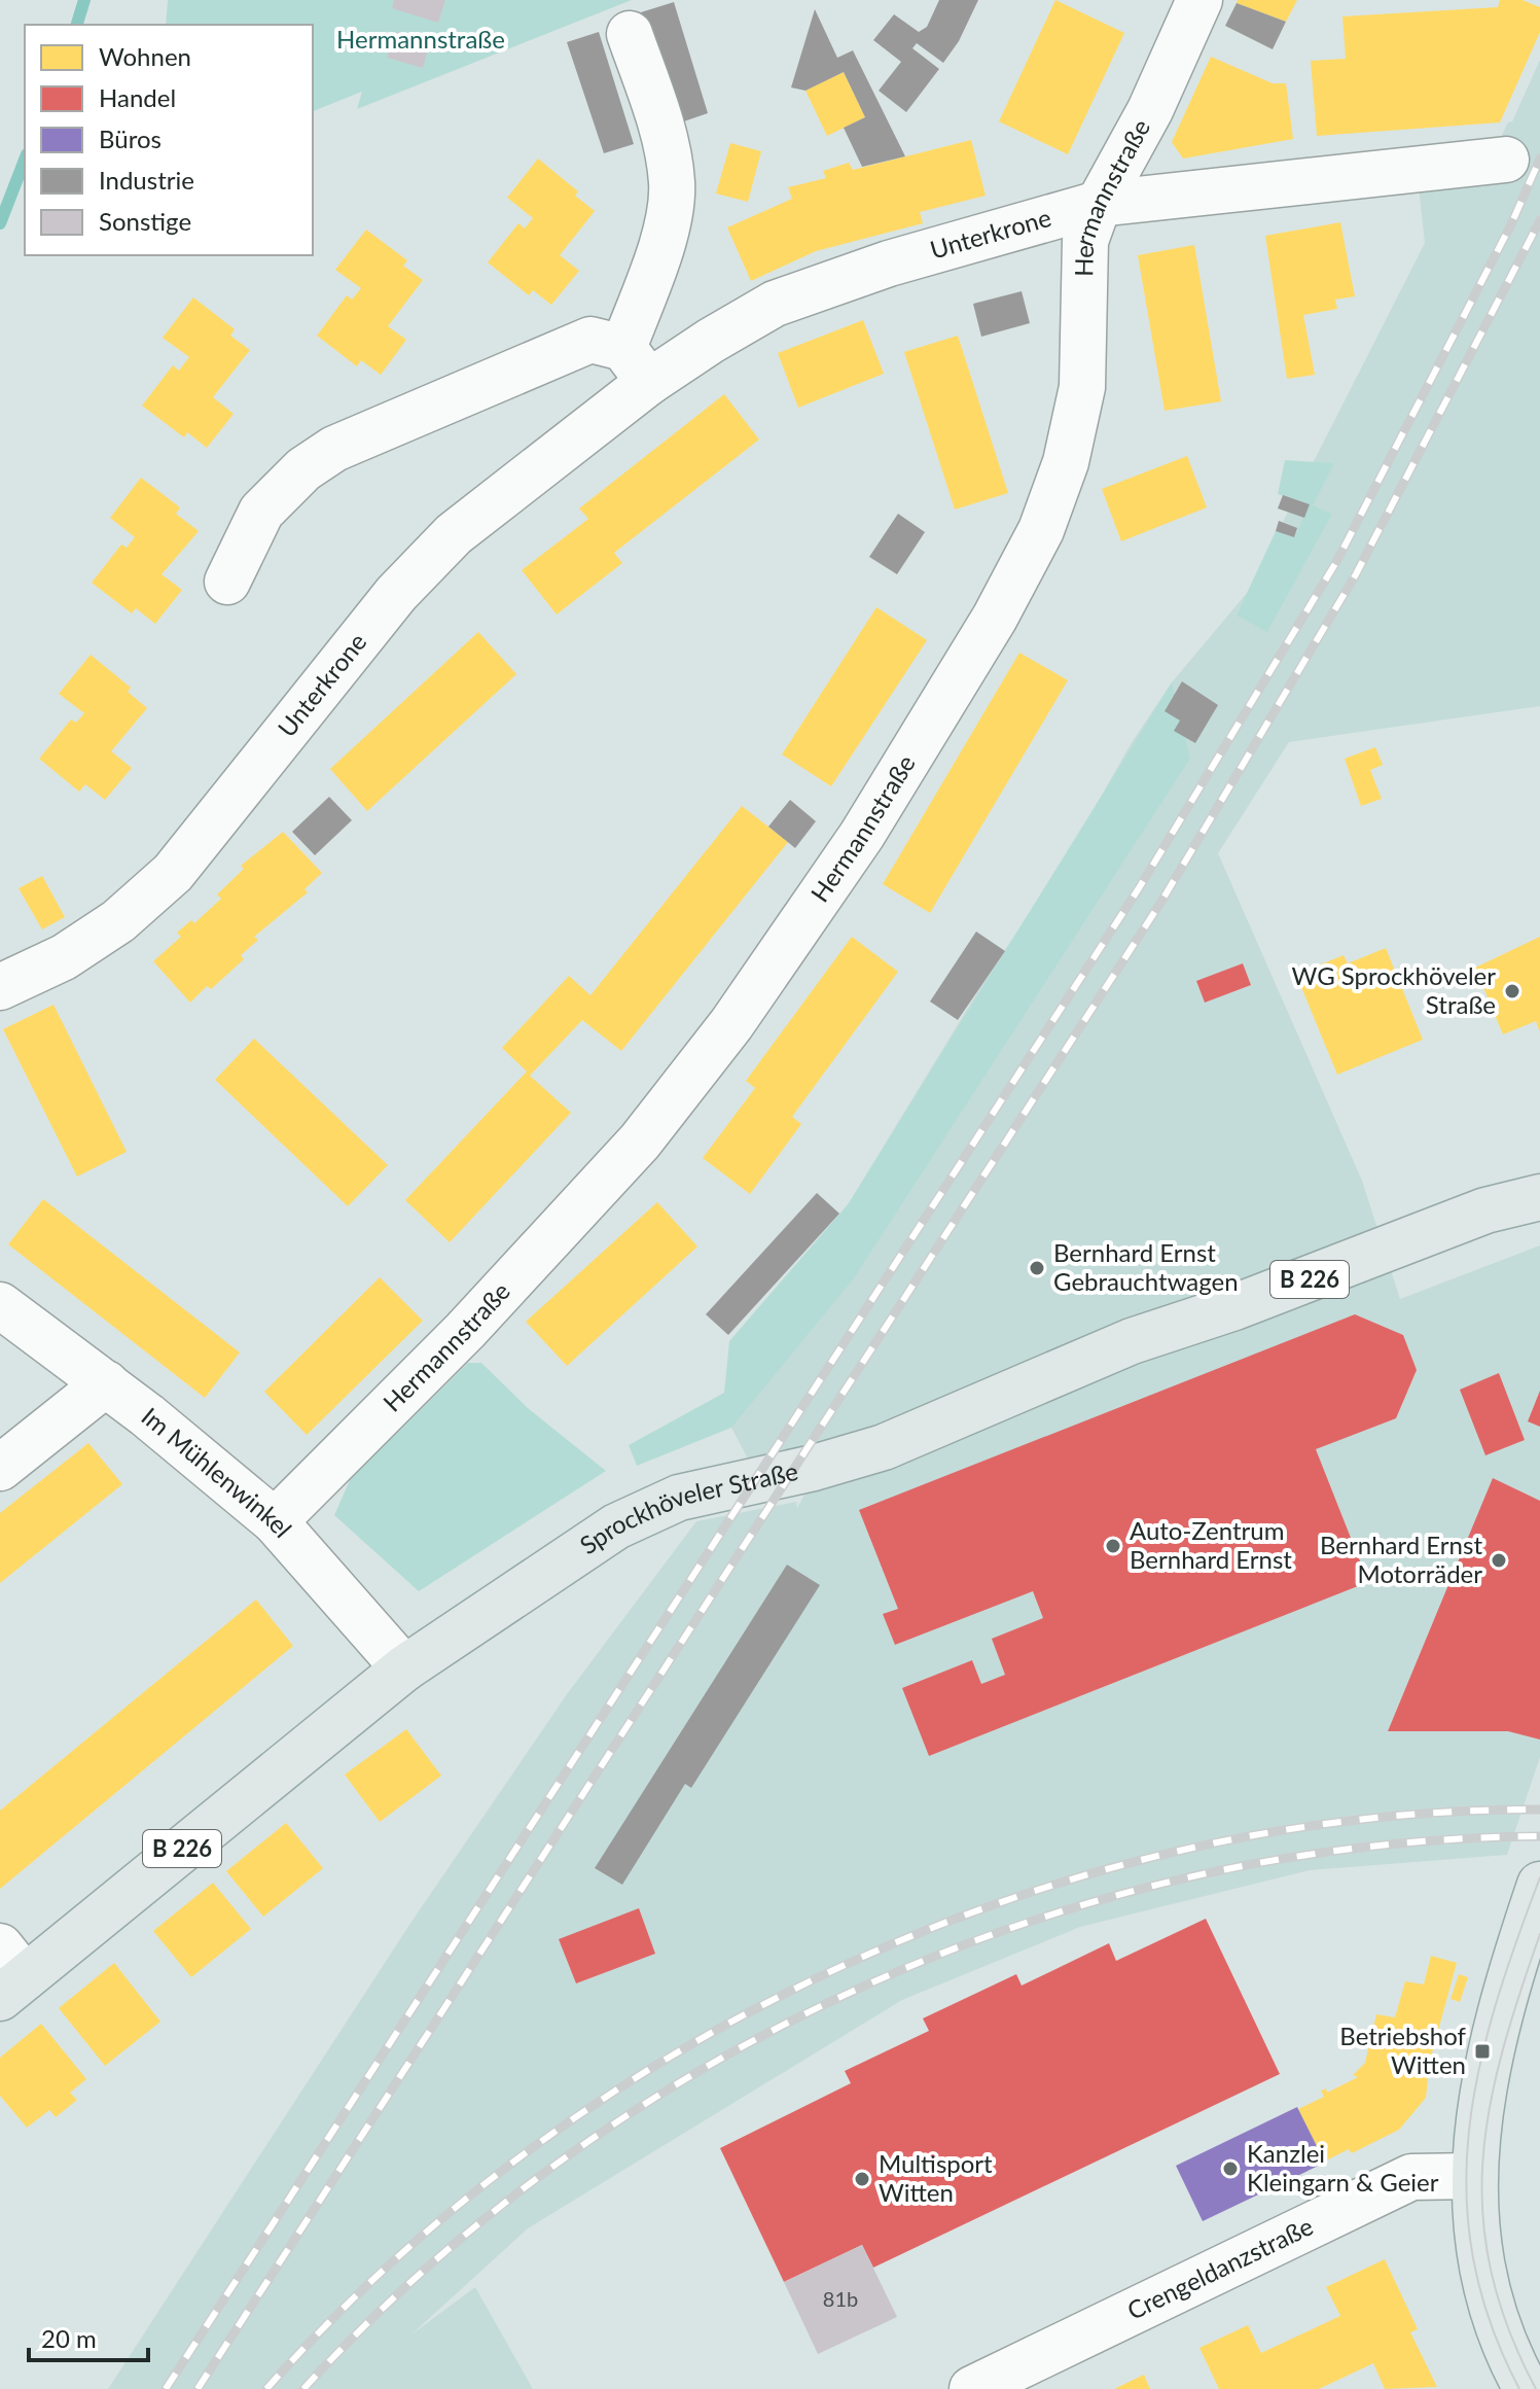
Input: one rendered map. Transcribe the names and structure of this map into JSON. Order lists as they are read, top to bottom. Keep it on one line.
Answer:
{"streets":{"main road":["B 226","Sprockhöveler Straße"],"street":["Hermannstraße","Unterkrone","Im Mühlenwinkel","Crengeldanzstraße"]},"crossings":[["Hermannstraße","Unterkrone"],["Hermannstraße","Im Mühlenwinkel"],["Im Mühlenwinkel","Sprockhöveler Straße"]],"parks":["Hermannstraße"],"places":{"other":["WG Sprockhöveler Straße","Bernhard Ernst Gebrauchtwagen","Auto-Zentrum Bernhard Ernst","Bernhard Ernst Motorräder","Kanzlei Kleingarn & Geier","Multisport Witten"],"transit":["Betriebshof Witten"]},"house_numbers":["81b"],"legend":["Wohnen","Handel","Büros","Industrie","Sonstige"],"scale_bar":"20 m"}
